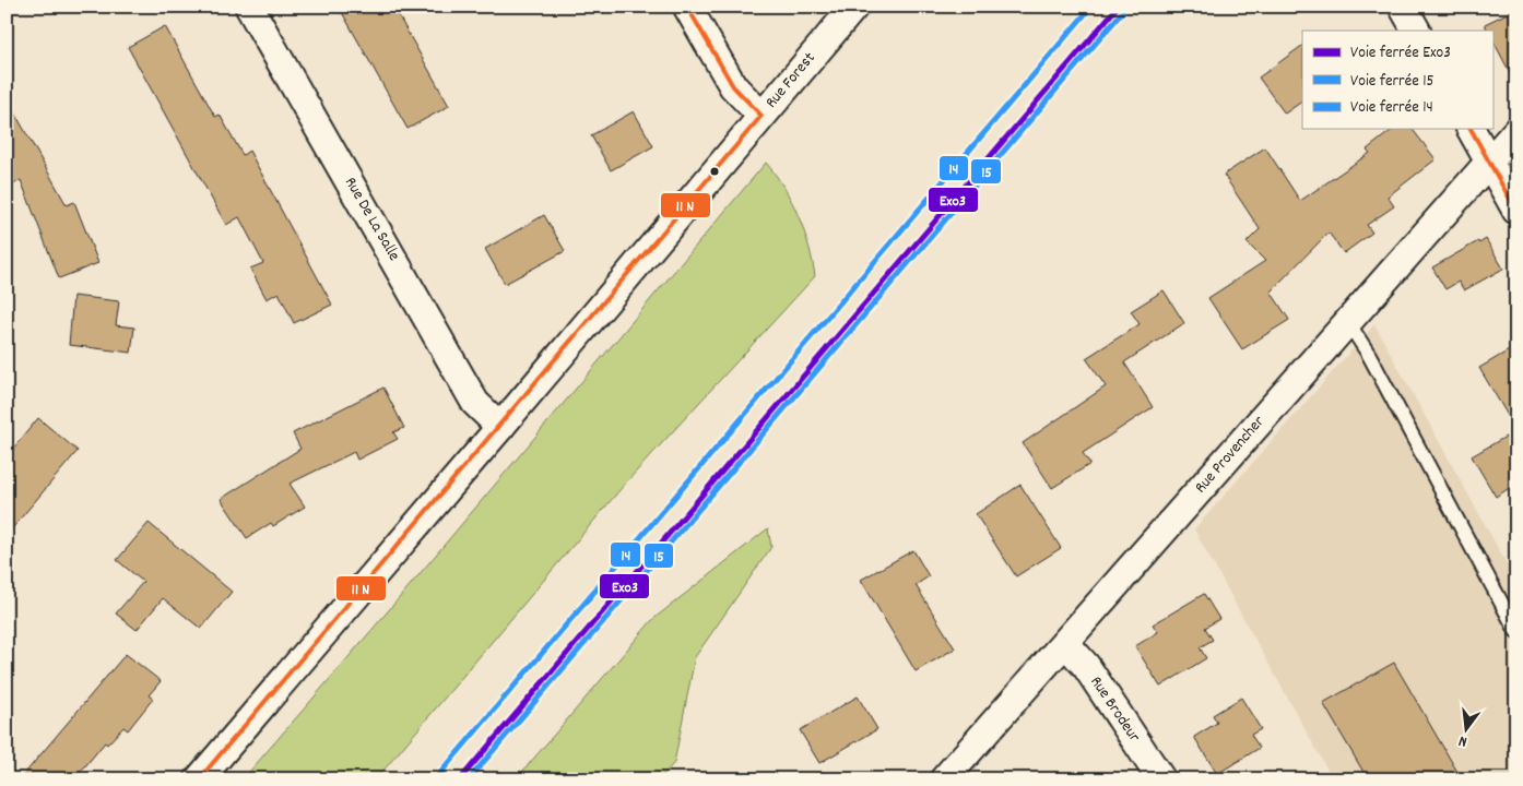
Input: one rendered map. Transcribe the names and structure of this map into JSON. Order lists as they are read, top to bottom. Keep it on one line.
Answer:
{"streets":{"street":["Rue Forest","Rue De La Salle","Rue Provencher","Rue Brodeur"]},"crossings":[["Rue Forest","Rue De La Salle"],["Rue Provencher","Rue Brodeur"]],"lines":["rail line Exo3","rail line 14","rail line 15"],"legend":["Voie ferrée Exo3","Voie ferrée 15","Voie ferrée 14"],"north":"bottom"}
